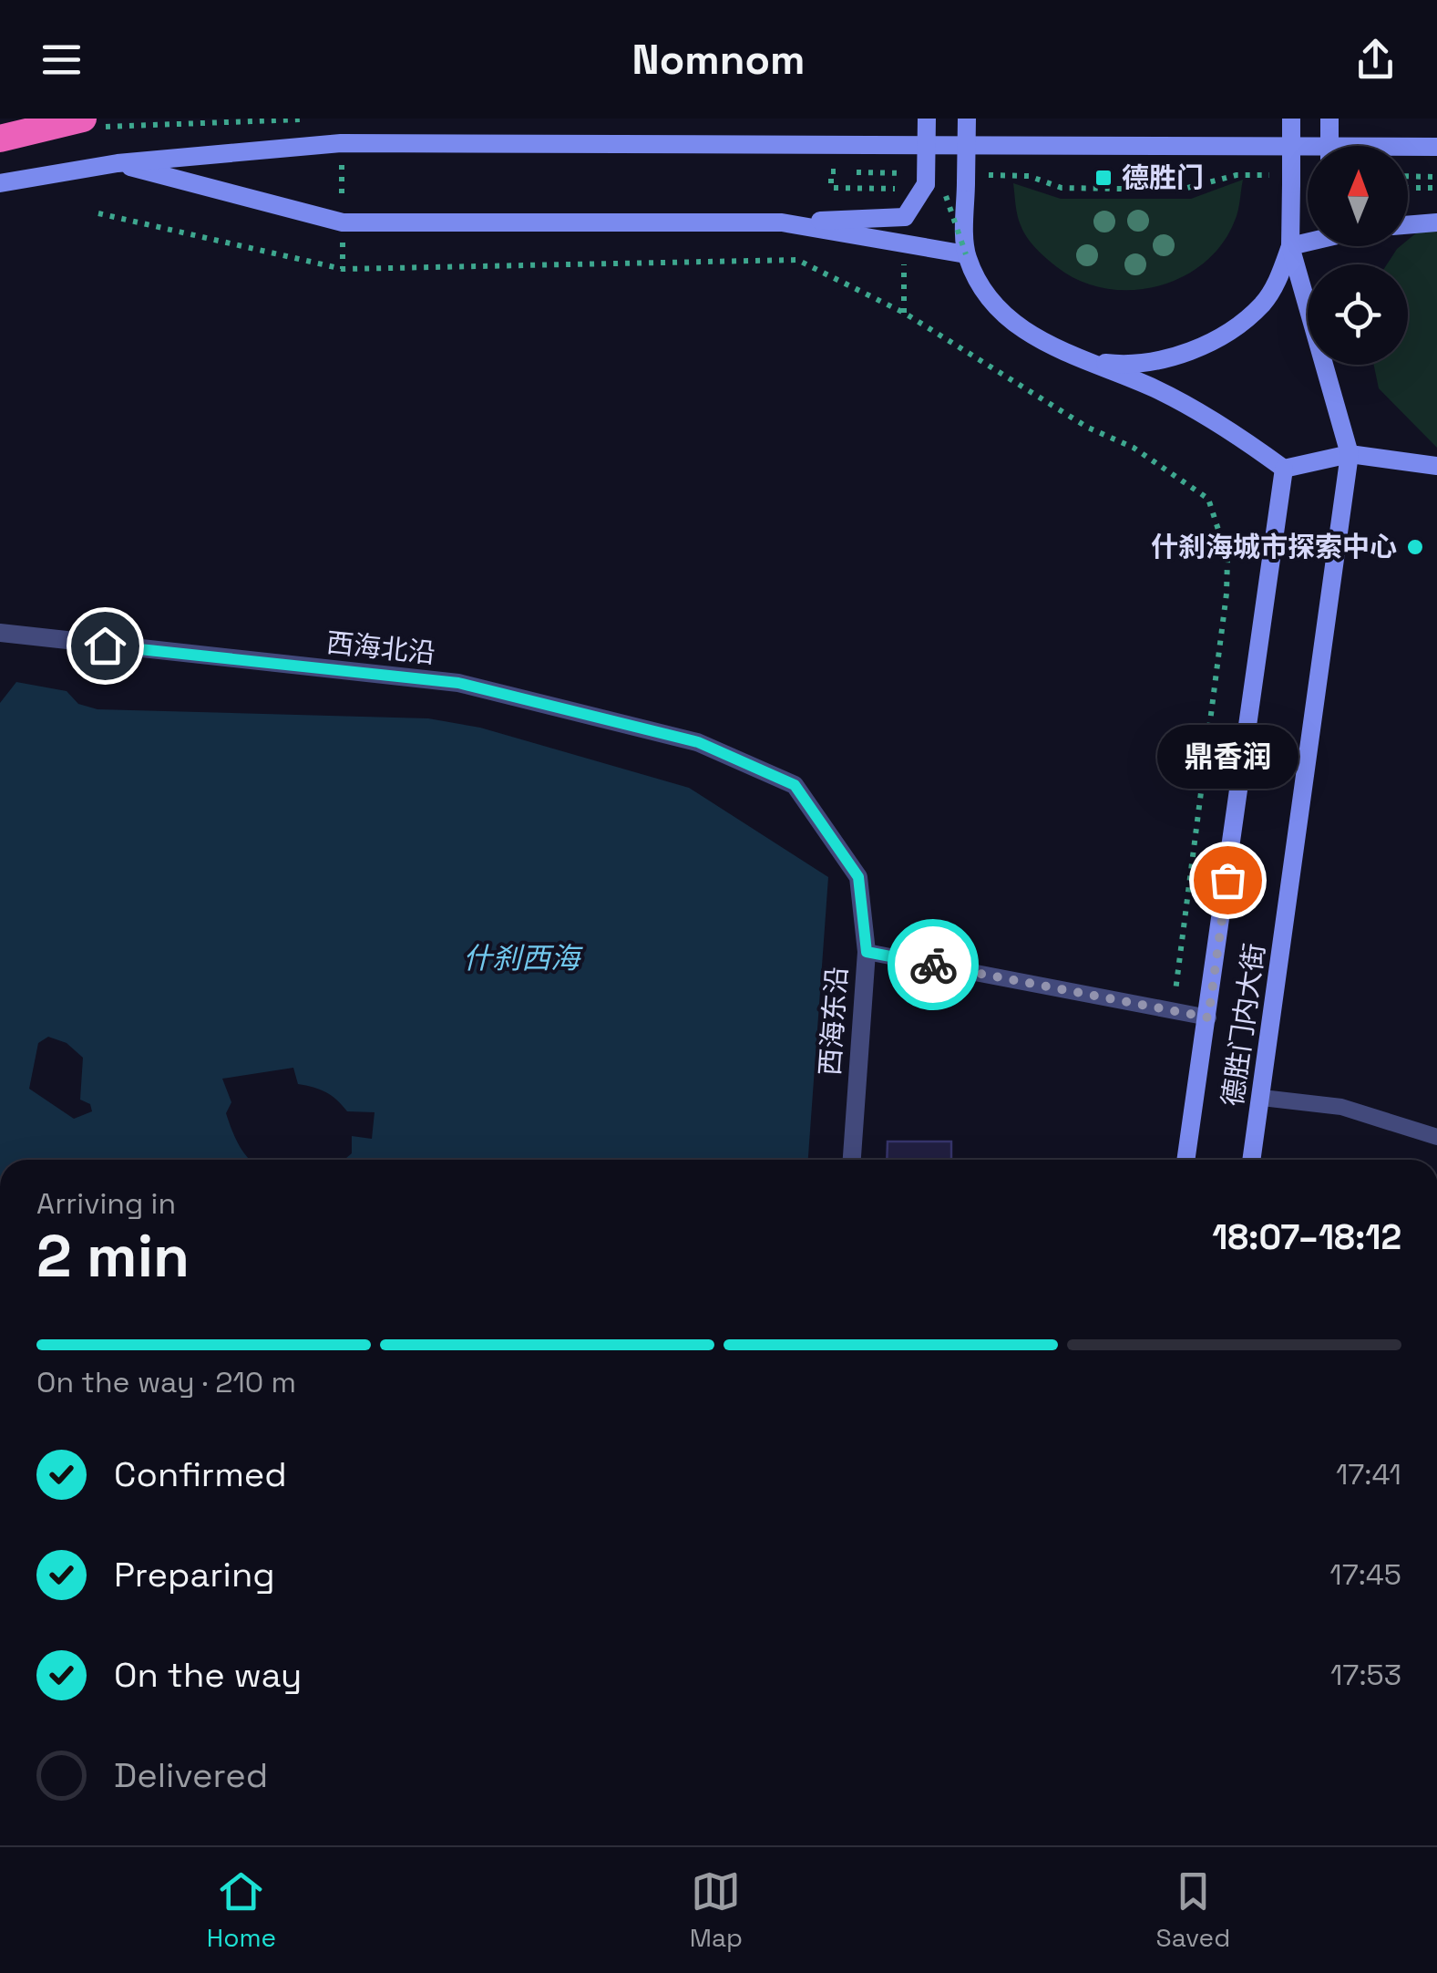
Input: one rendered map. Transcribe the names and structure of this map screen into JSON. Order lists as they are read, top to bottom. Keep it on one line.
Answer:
{"streets":{"street":["西海北沿","西海东沿","德胜门内大街"]},"crossings":[["西海北沿","西海东沿"]],"water":["什刹西海"],"places":{"transit":["德胜门"],"other":["什刹海城市探索中心","鼎香润"]},"north":"top","page":{"header":"Nomnom","bubble":"鼎香润","heading":["2 min","Arriving in","18:07–18:12"],"bar":"On the way · 210 m","list":[["Confirmed","17:41"],["Preparing","17:45"],["On the way","17:53"],"Delivered"],"tabs":["Home","Map","Saved"]}}
